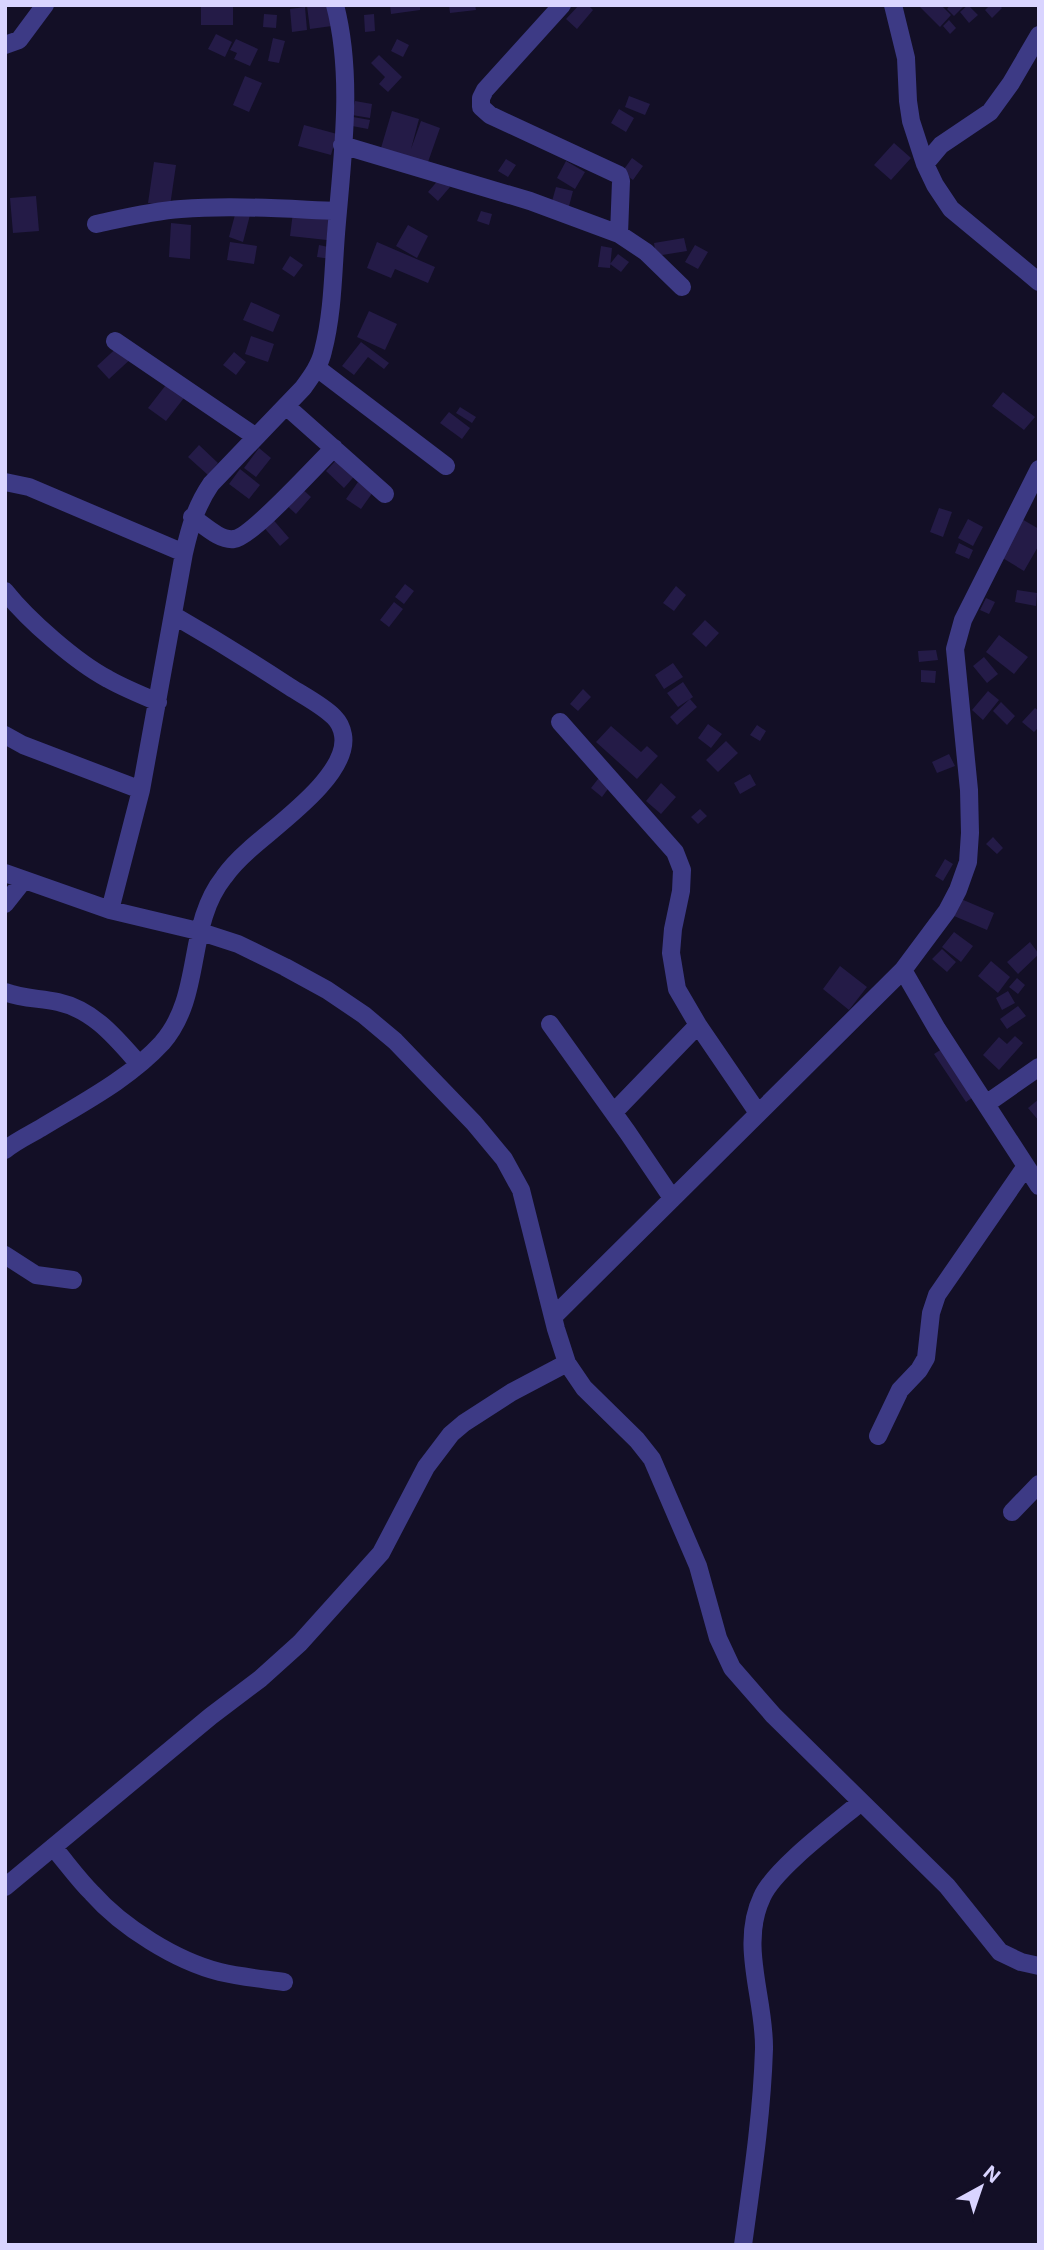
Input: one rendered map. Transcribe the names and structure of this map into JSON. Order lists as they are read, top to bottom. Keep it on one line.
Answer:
{"north":"top right"}
